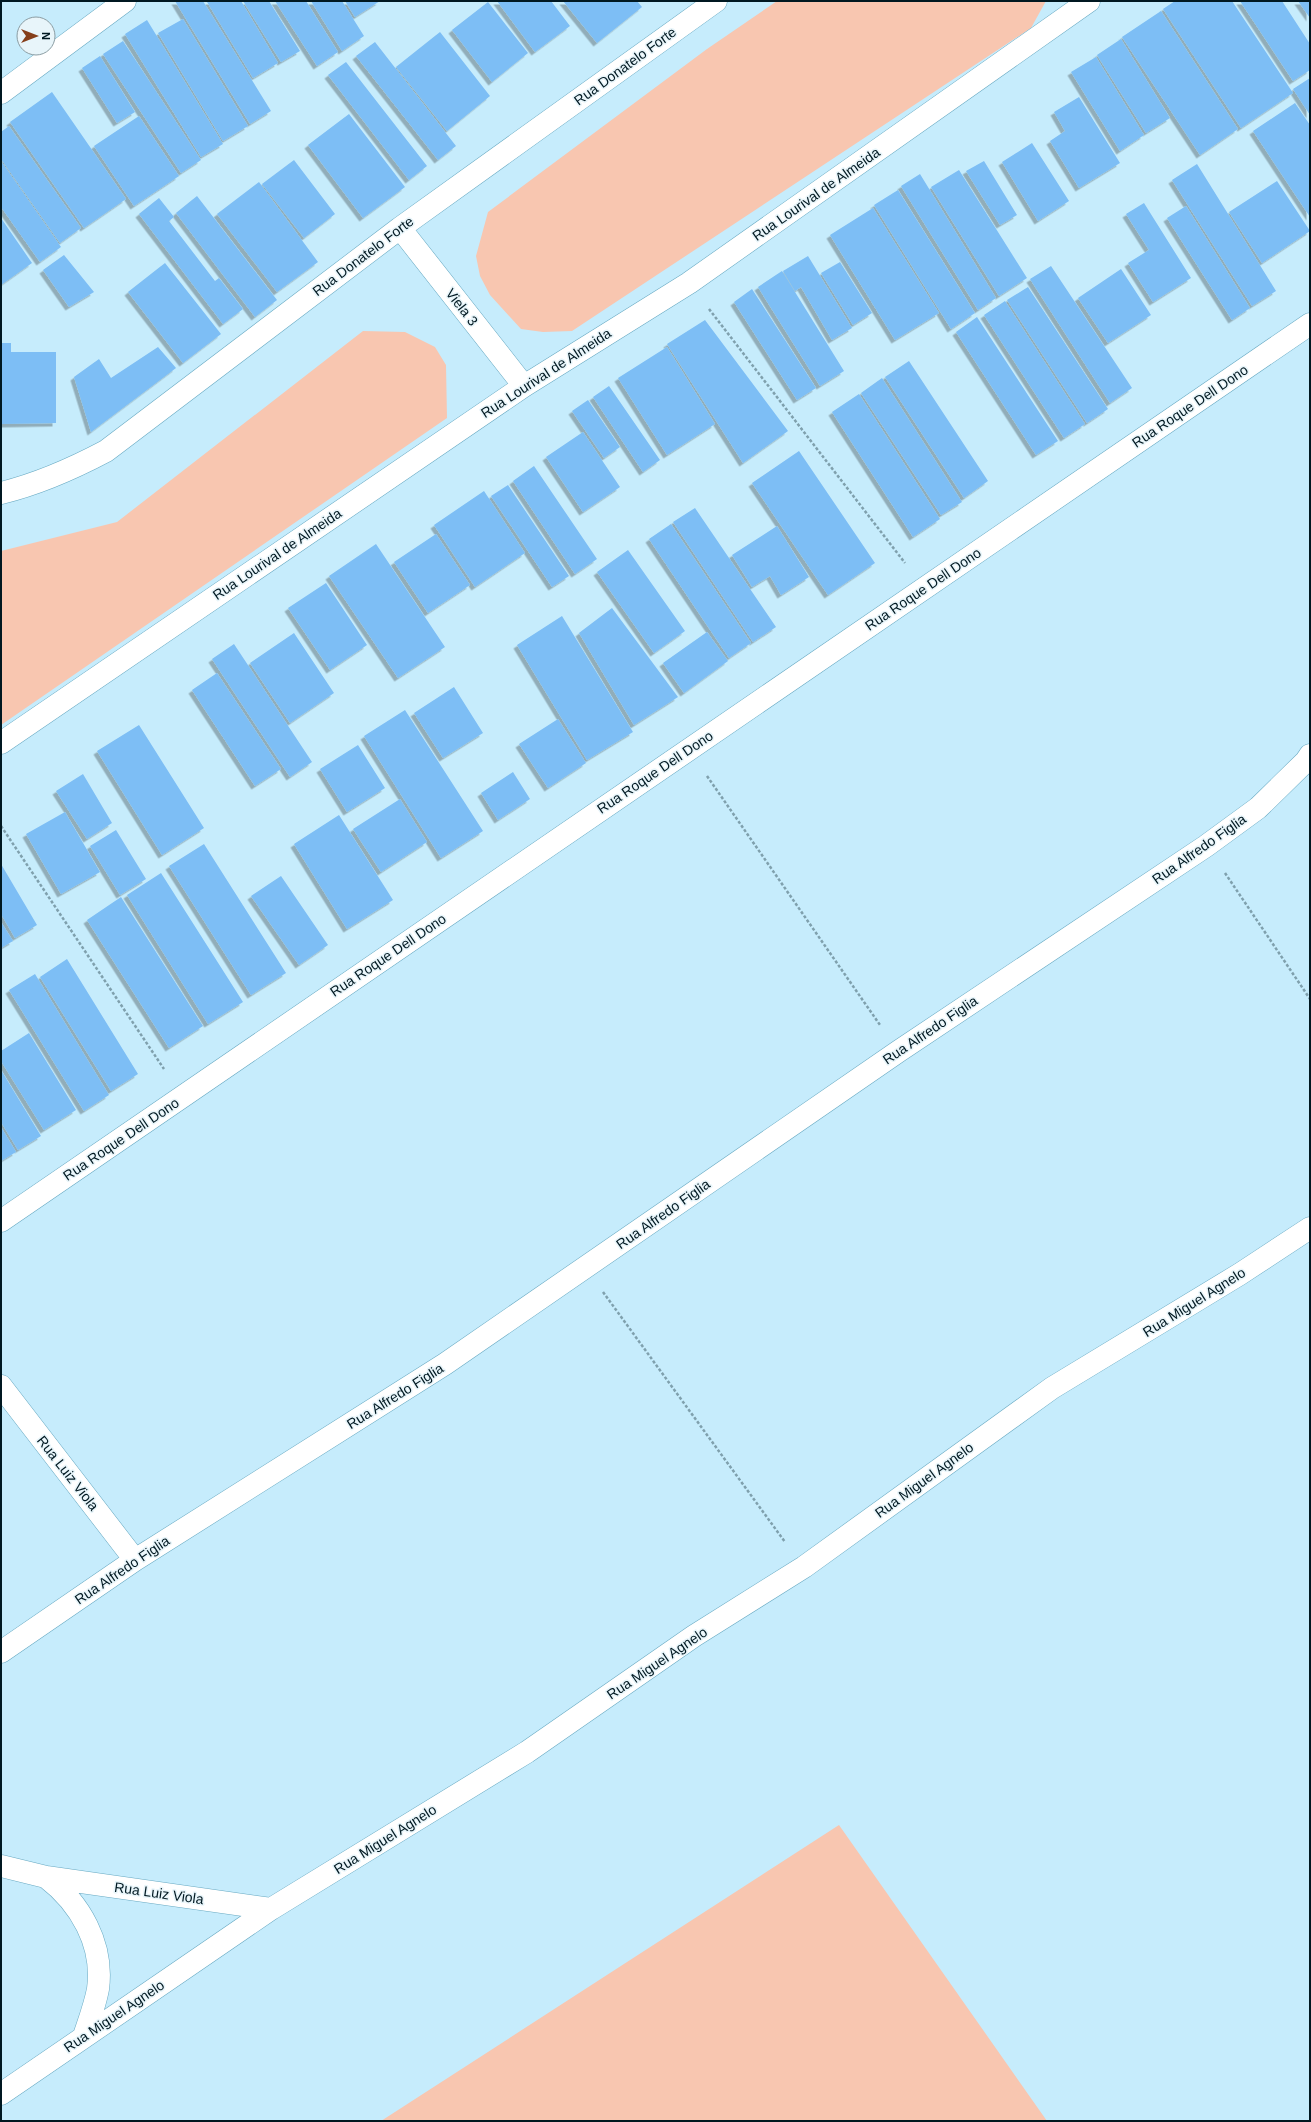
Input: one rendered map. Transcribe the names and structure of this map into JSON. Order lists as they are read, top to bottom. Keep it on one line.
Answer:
{"streets":{"street":["Rua Donatelo Forte","Rua Lourival de Almeida","Viela 3","Rua Roque Dell Dono","Rua Alfredo Figlia","Rua Miguel Agnelo","Rua Luiz Viola"]},"crossings":[["Rua Donatelo Forte","Viela 3"],["Rua Lourival de Almeida","Viela 3"],["Rua Alfredo Figlia","Rua Luiz Viola"],["Rua Miguel Agnelo","Rua Luiz Viola"]],"north":"right"}
